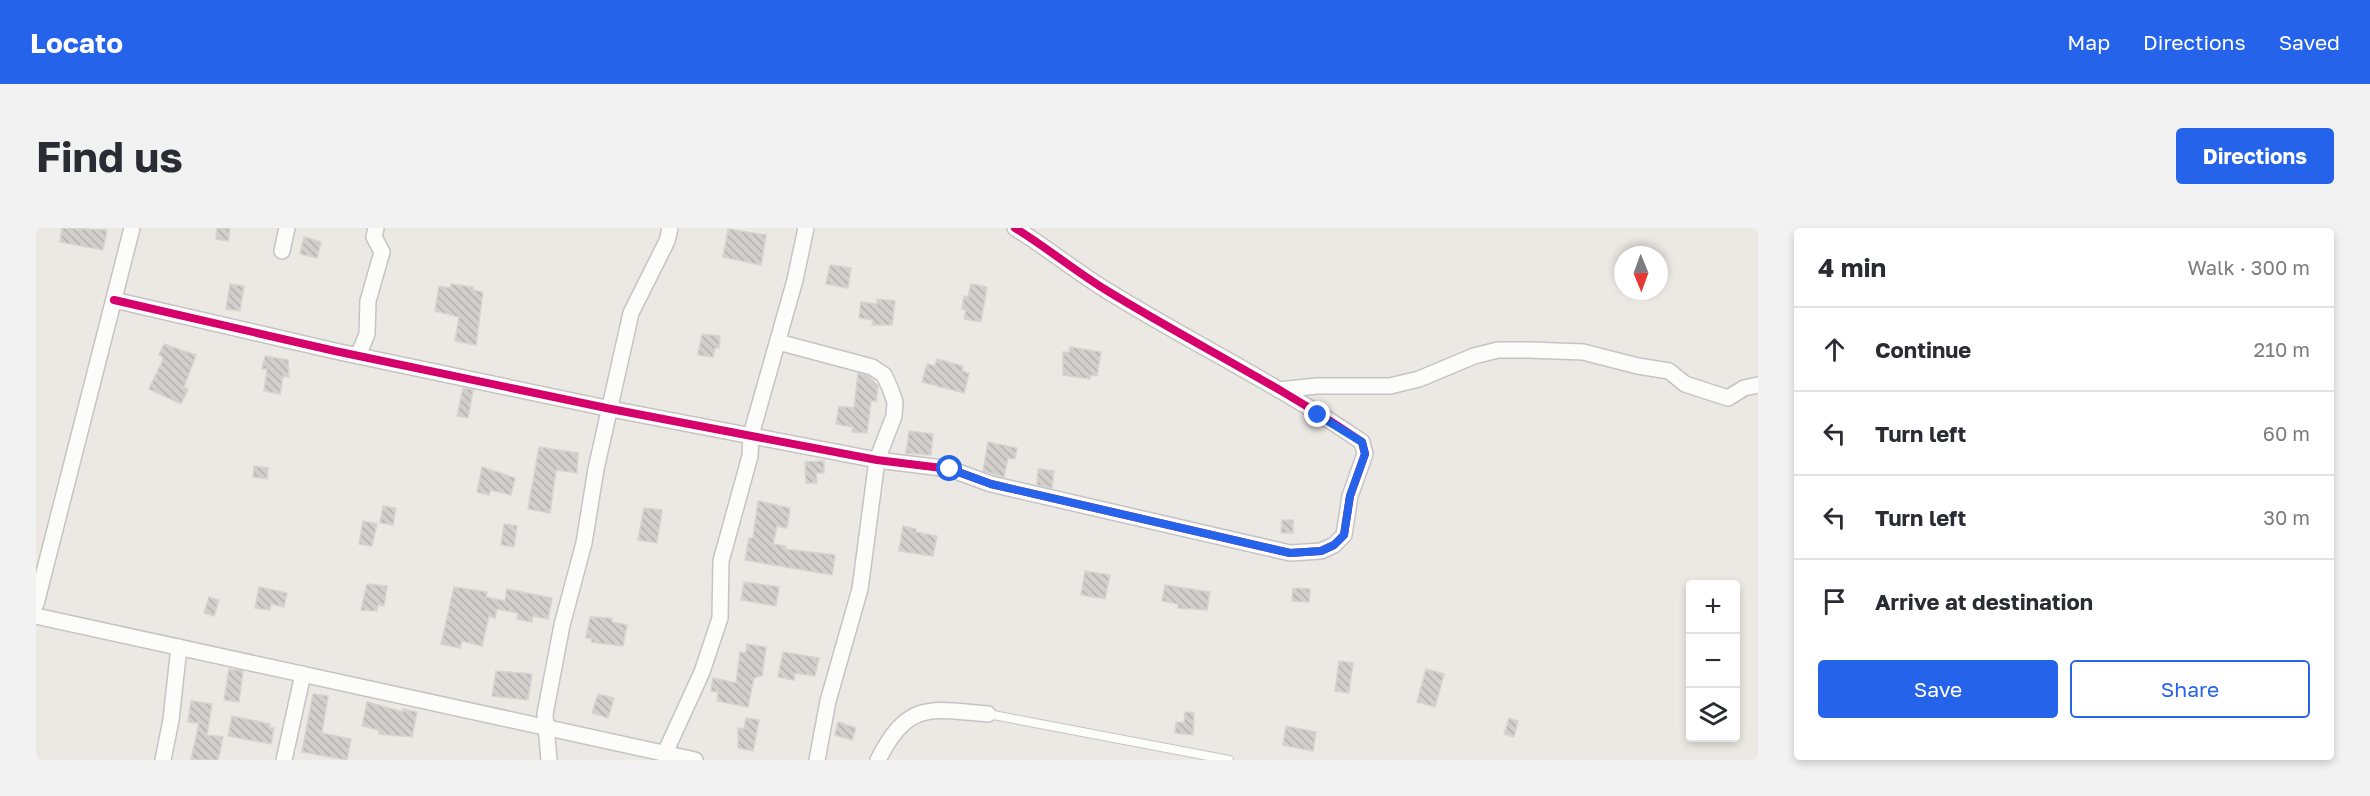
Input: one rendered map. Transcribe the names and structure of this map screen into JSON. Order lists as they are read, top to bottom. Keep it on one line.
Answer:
{"north":"bottom","page":{"header":"Locato","nav":["Map","Directions","Saved"],"buttons":["Directions",["Save","Share"]],"title":"Find us","heading":["4 min","Walk · 300 m"],"list":[["Continue","210 m"],["Turn left","60 m"],["Turn left","30 m"],"Arrive at destination"],"map_buttons":["+","−"]}}
